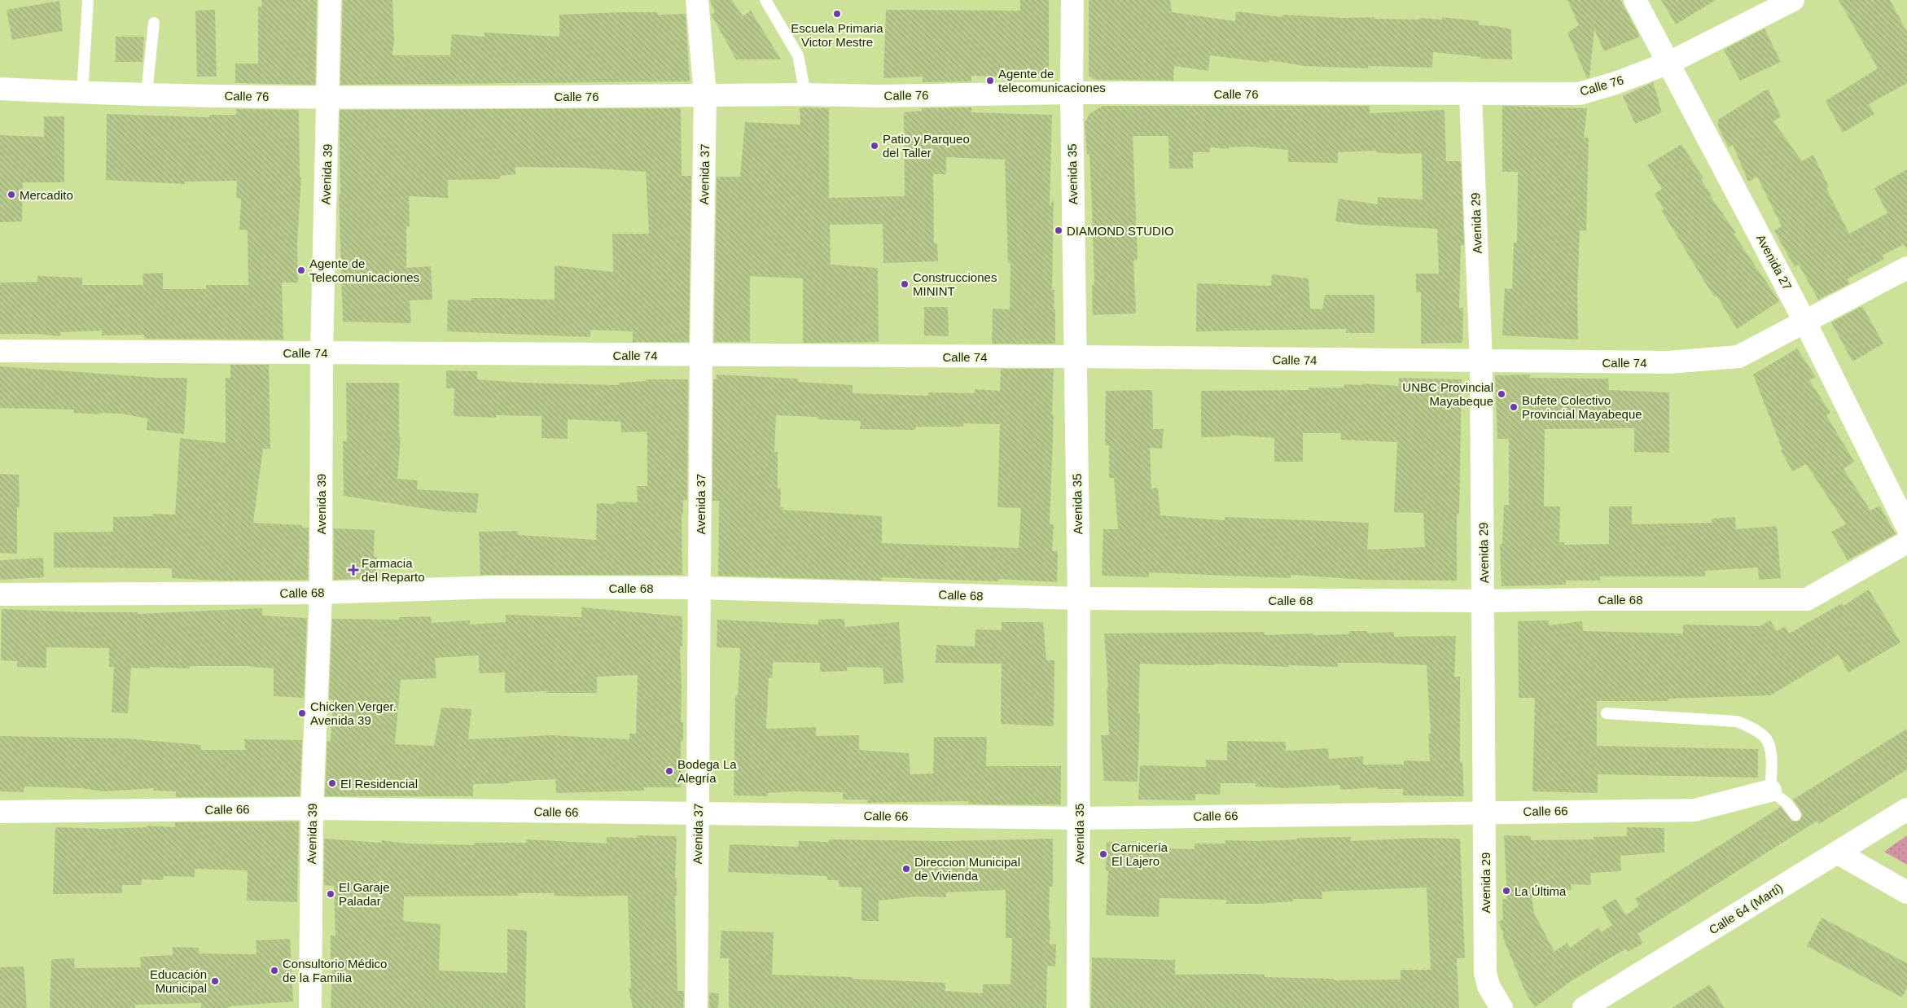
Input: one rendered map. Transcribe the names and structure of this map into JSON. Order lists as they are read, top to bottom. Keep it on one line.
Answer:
{"streets":{"street":["Calle 76","Avenida 39","Avenida 37","Avenida 35","Avenida 29","Avenida 27","Calle 74","Calle 68","Calle 66","Calle 64 (Martí)"]},"crossings":[["Calle 76","Avenida 39"],["Calle 76","Avenida 37"],["Calle 76","Avenida 35"],["Calle 76","Avenida 29"],["Calle 76","Avenida 27"],["Avenida 39","Calle 74"],["Avenida 39","Calle 68"],["Avenida 39","Calle 66"],["Avenida 37","Calle 74"],["Avenida 37","Calle 68"],["Avenida 37","Calle 66"],["Avenida 35","Calle 74"],["Avenida 35","Calle 68"],["Avenida 35","Calle 66"],["Avenida 29","Calle 74"],["Avenida 29","Calle 68"],["Avenida 29","Calle 66"],["Avenida 27","Calle 74"]],"places":{"other":["Escuela Primaria Victor Mestre","Agente de telecomunicaciones","Patio y Parqueo del Taller","Mercadito","DIAMOND STUDIO","Agente de Telecomunicaciones","Construcciones MININT","UNBC Provincial Mayabeque","Bufete Colectivo Provincial Mayabeque","Chicken Verger. Avenida 39","Bodega La Alegría","El Residencial","Carnicería El Lajero","Direccion Municipal de Vivienda","La Última","El Garaje Paladar","Consultorio Médico de la Familia","Educación Municipal"],"health":["Farmacia del Reparto"]}}
